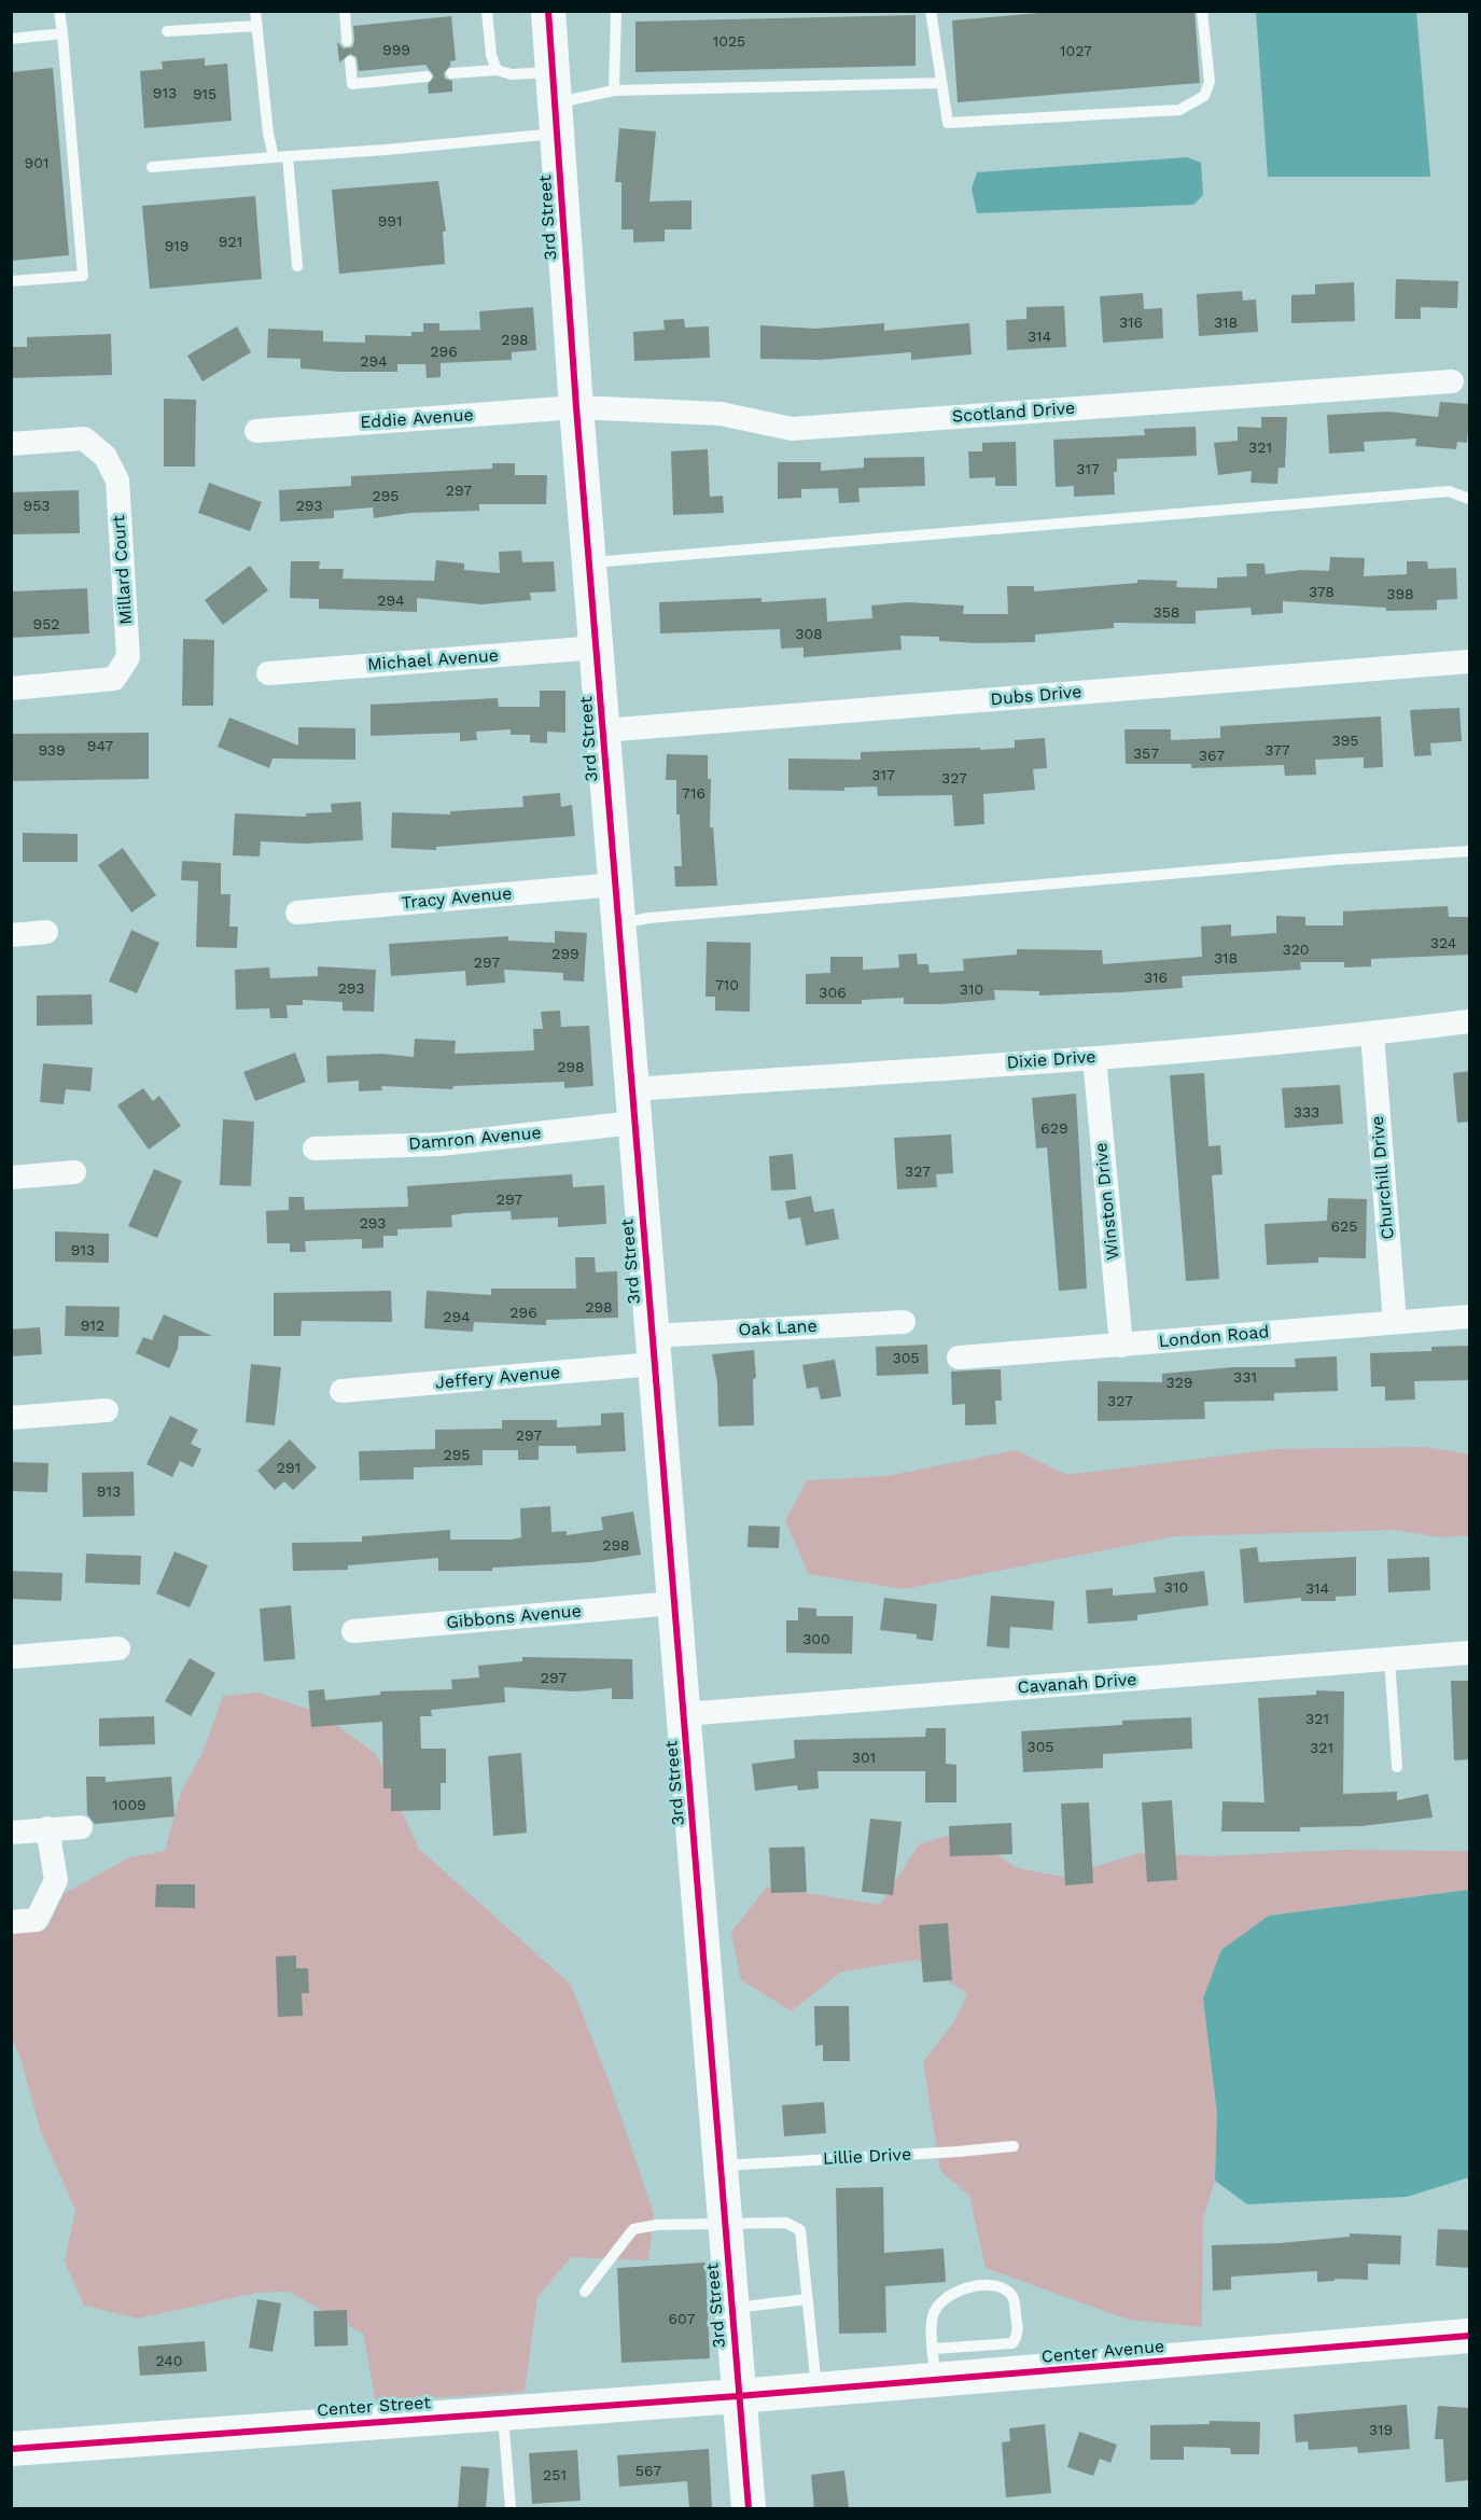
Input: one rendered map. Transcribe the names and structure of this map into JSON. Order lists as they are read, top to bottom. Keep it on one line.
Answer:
{"streets":{"street":["3rd Street","Scotland Drive","Eddie Avenue","Millard Court","Michael Avenue","Dubs Drive","Tracy Avenue","Dixie Drive","Damron Avenue","Churchill Drive","Winston Drive","Oak Lane","London Road","Jeffery Avenue","Gibbons Avenue","Cavanah Drive","Center Avenue","Center Street"],"lane":["Lillie Drive"]},"crossings":[["3rd Street","Scotland Drive"],["3rd Street","Eddie Avenue"],["3rd Street","Michael Avenue"],["3rd Street","Dubs Drive"],["3rd Street","Tracy Avenue"],["3rd Street","Dixie Drive"],["3rd Street","Damron Avenue"],["3rd Street","Oak Lane"],["3rd Street","Jeffery Avenue"],["3rd Street","Gibbons Avenue"],["3rd Street","Cavanah Drive"],["3rd Street","Lillie Drive"],["3rd Street","Center Avenue"],["3rd Street","Center Street"],["Scotland Drive","Eddie Avenue"],["Dixie Drive","Churchill Drive"],["Dixie Drive","Winston Drive"],["Churchill Drive","London Road"],["Winston Drive","London Road"],["Oak Lane","Jeffery Avenue"],["Center Avenue","Center Street"]],"house_numbers":["1025","999","1027","913","915","901","991","921","919","316","318","314","298","296","294","321","317","297","295","953","293","378","398","294","358","952","308","395","947","939","377","357","367","317","327","716","324","320","299","318","297","316","710","293","310","306","298","333","629","327","297","293","625","913","298","296","294","912","305","331","329","327","297","295","291","913","298","310","314","300","297","321","305","321","301","1009","607","240","319","567","251"]}
